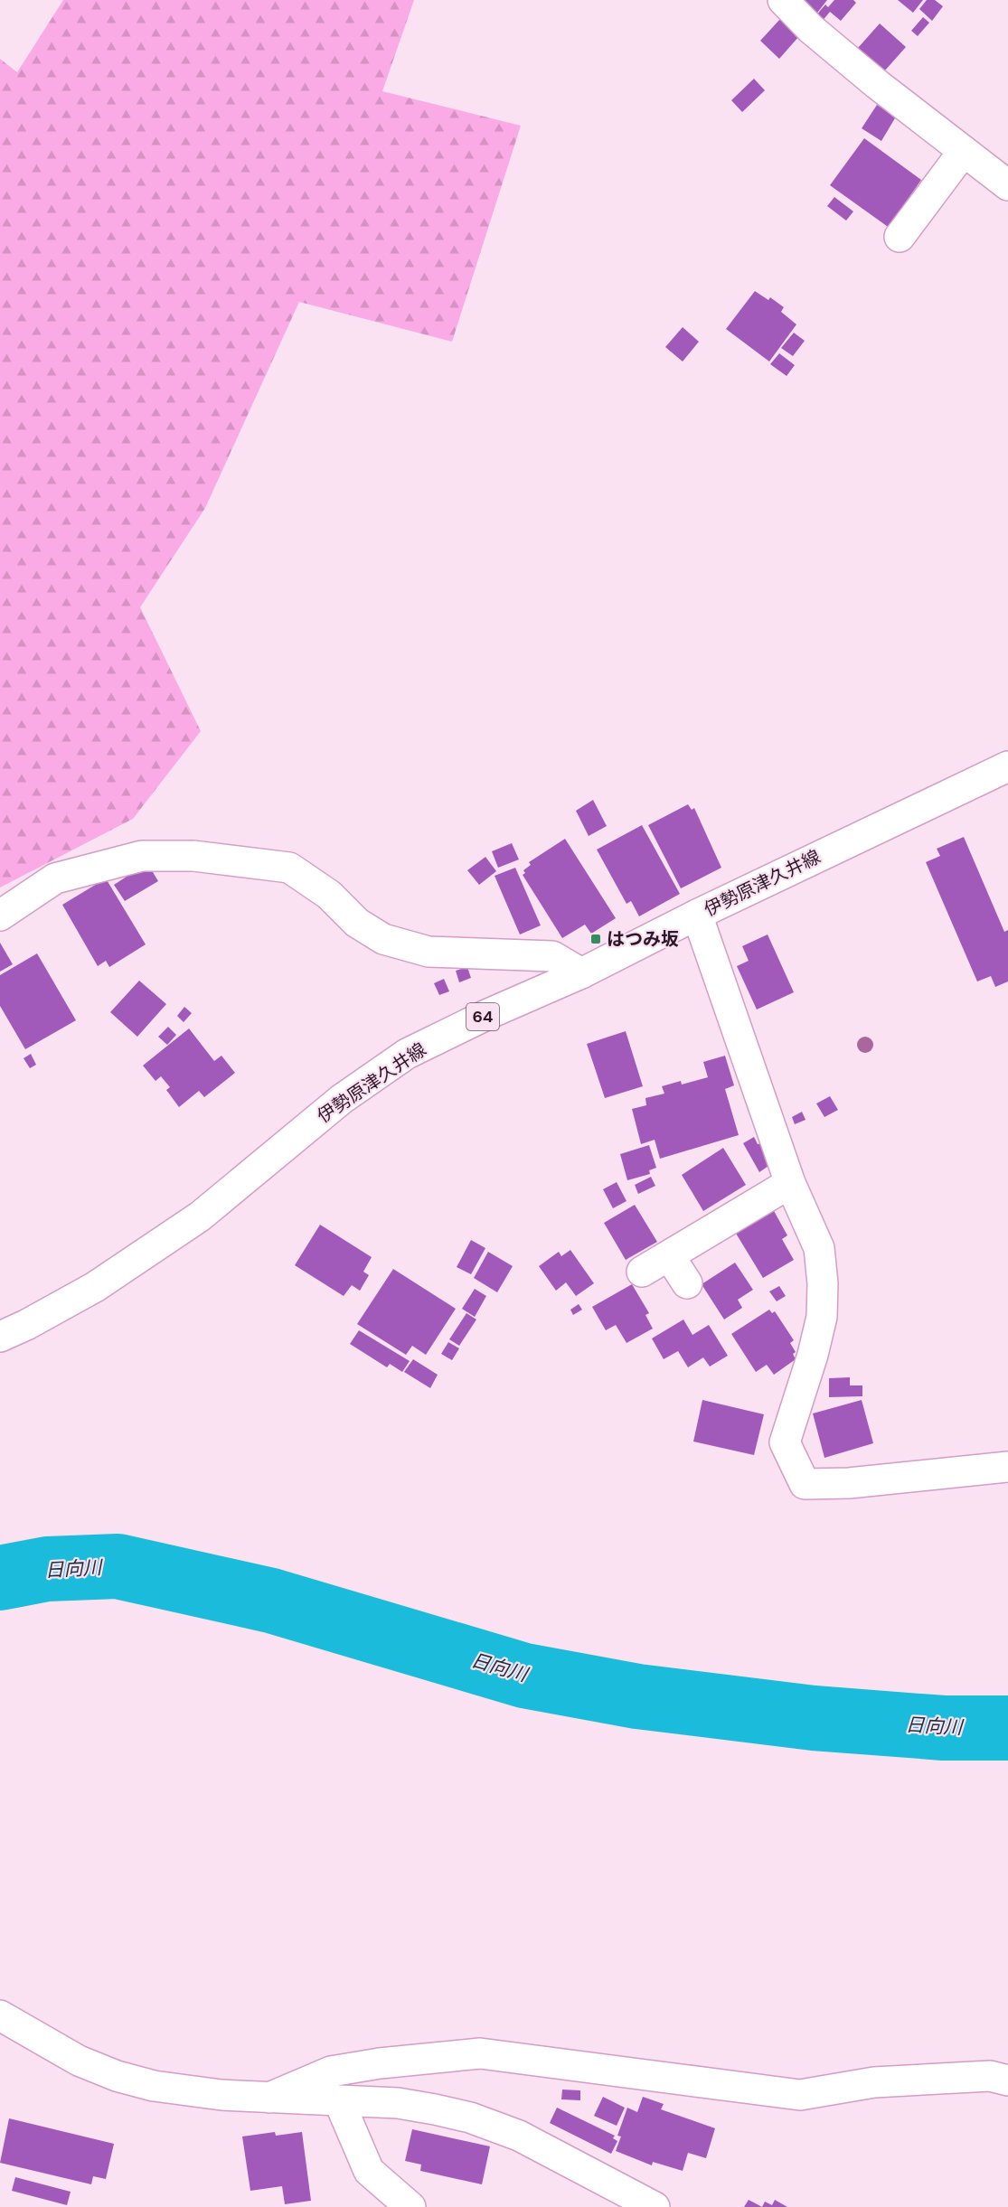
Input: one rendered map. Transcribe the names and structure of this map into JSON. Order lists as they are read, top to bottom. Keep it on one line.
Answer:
{"streets":{"street":["伊勢原津久井線","64"]},"water":["日向川"],"places":{"transit":["はつみ坂"]}}
